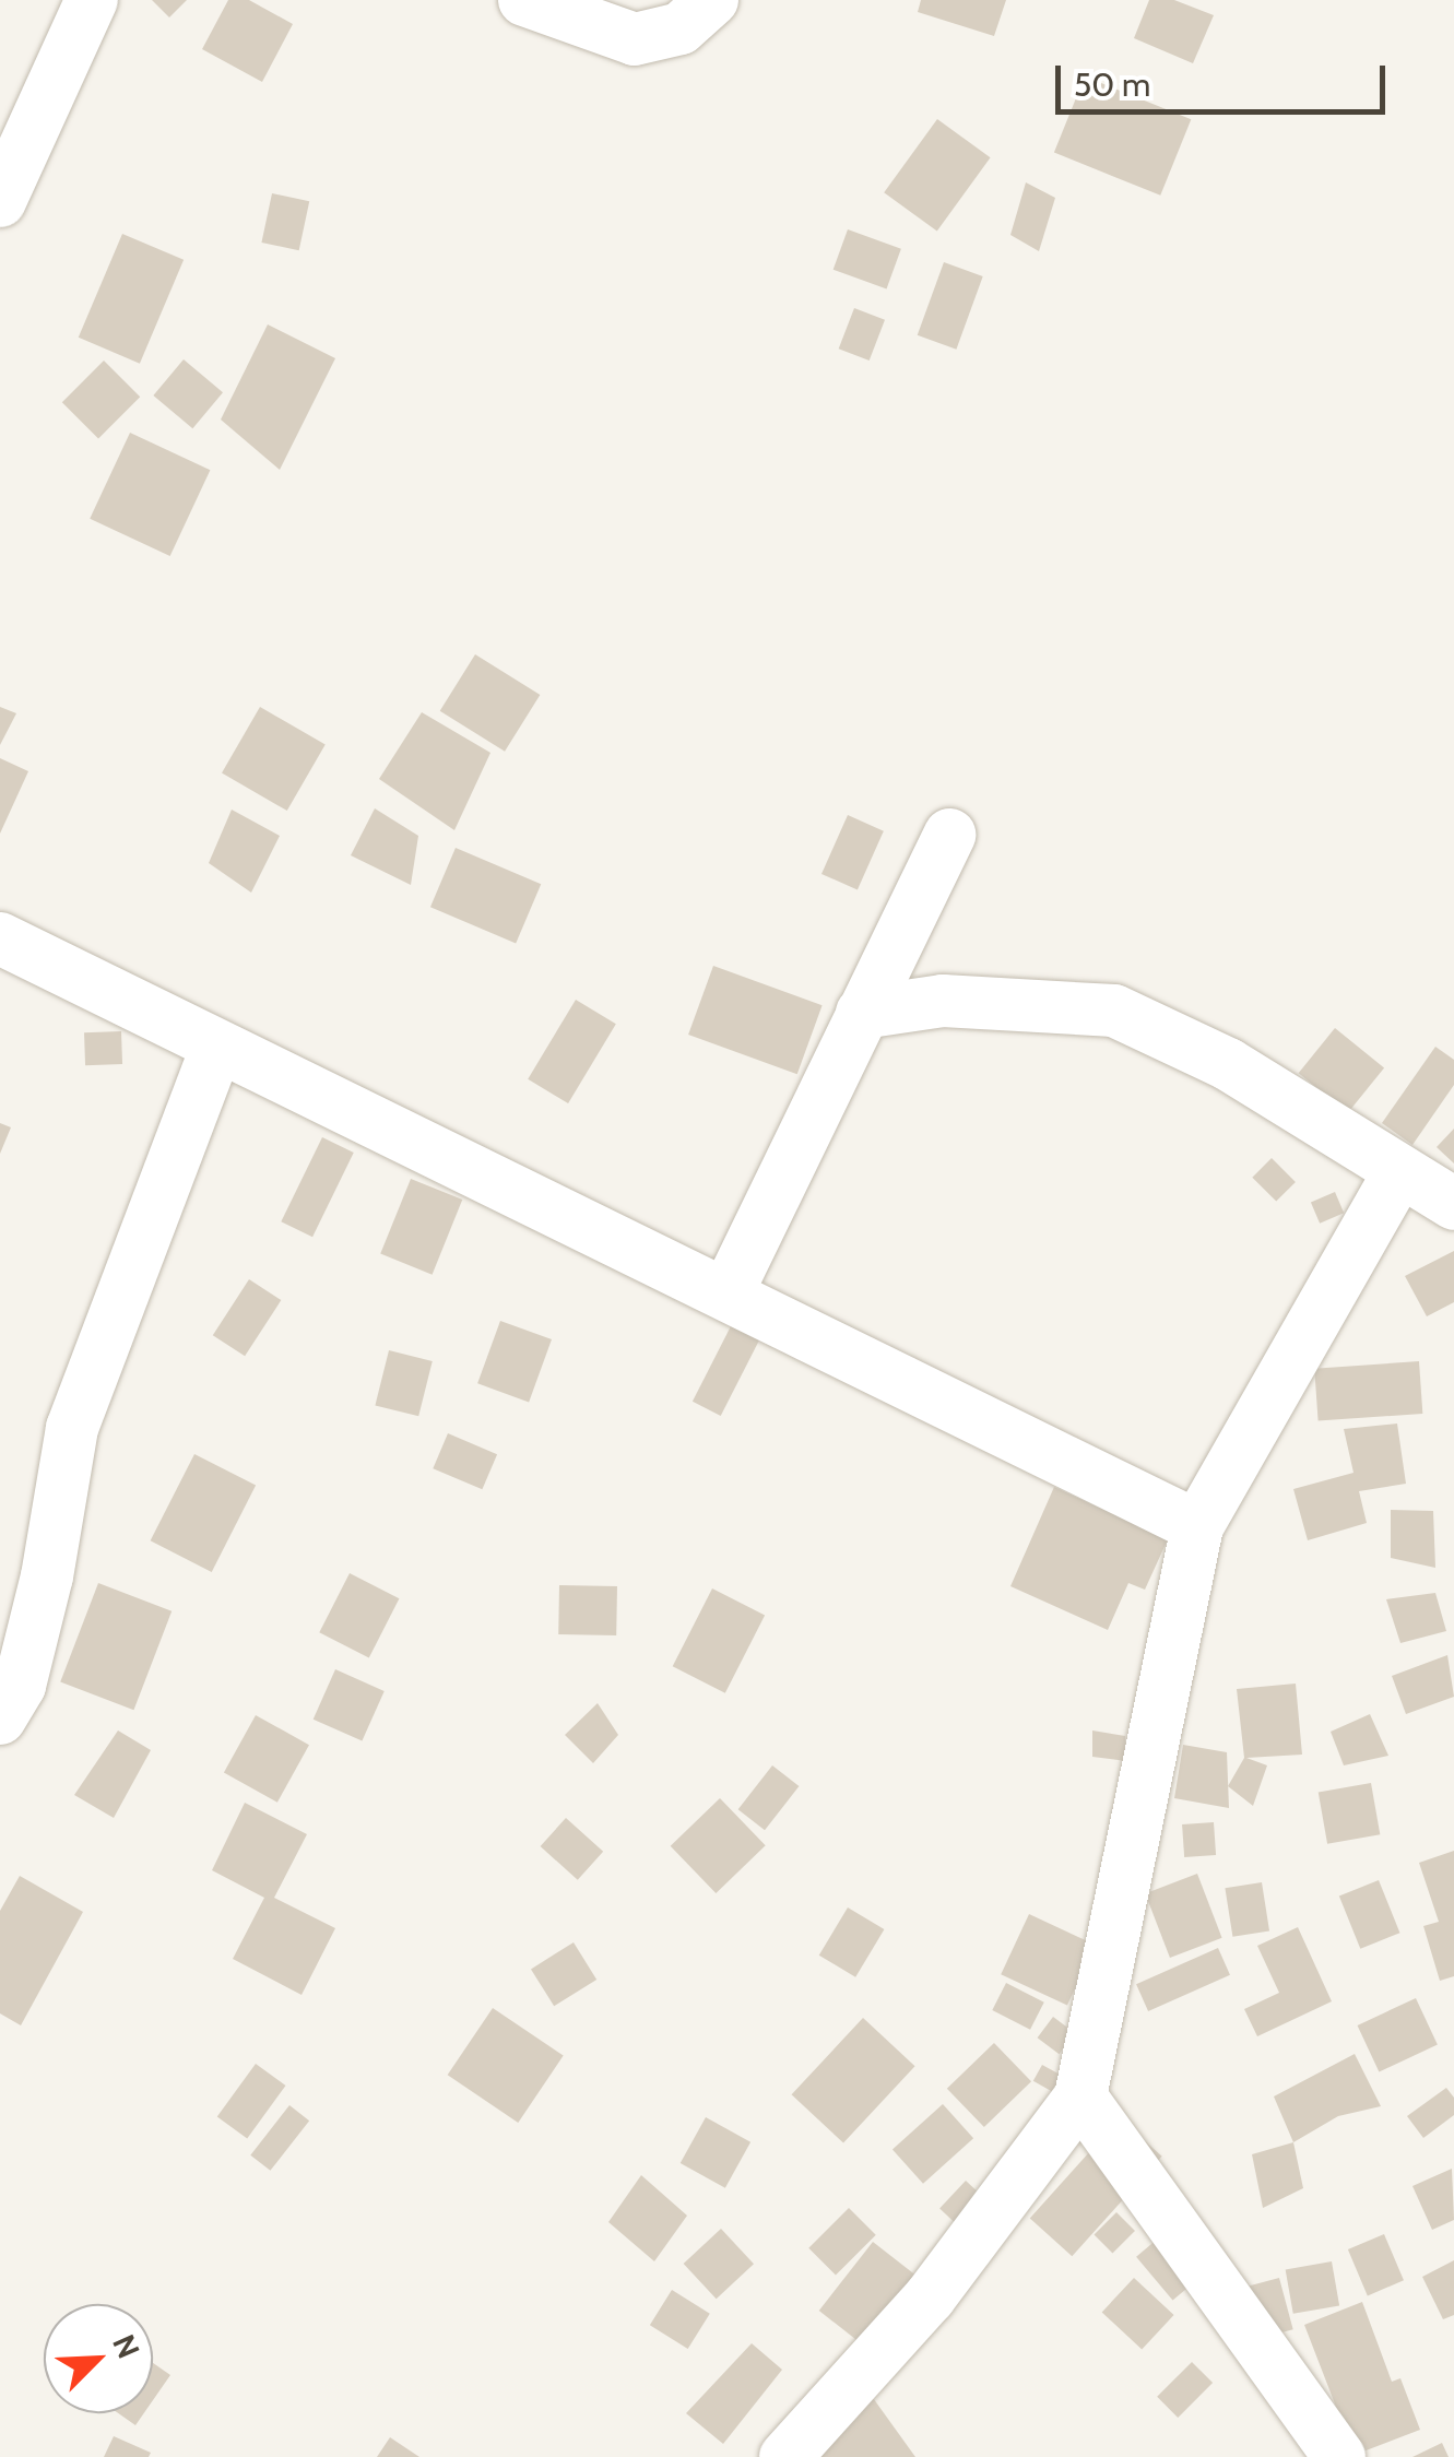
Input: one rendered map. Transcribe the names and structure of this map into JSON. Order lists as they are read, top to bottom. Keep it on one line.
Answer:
{"scale_bar":"50 m","north":"top right"}
